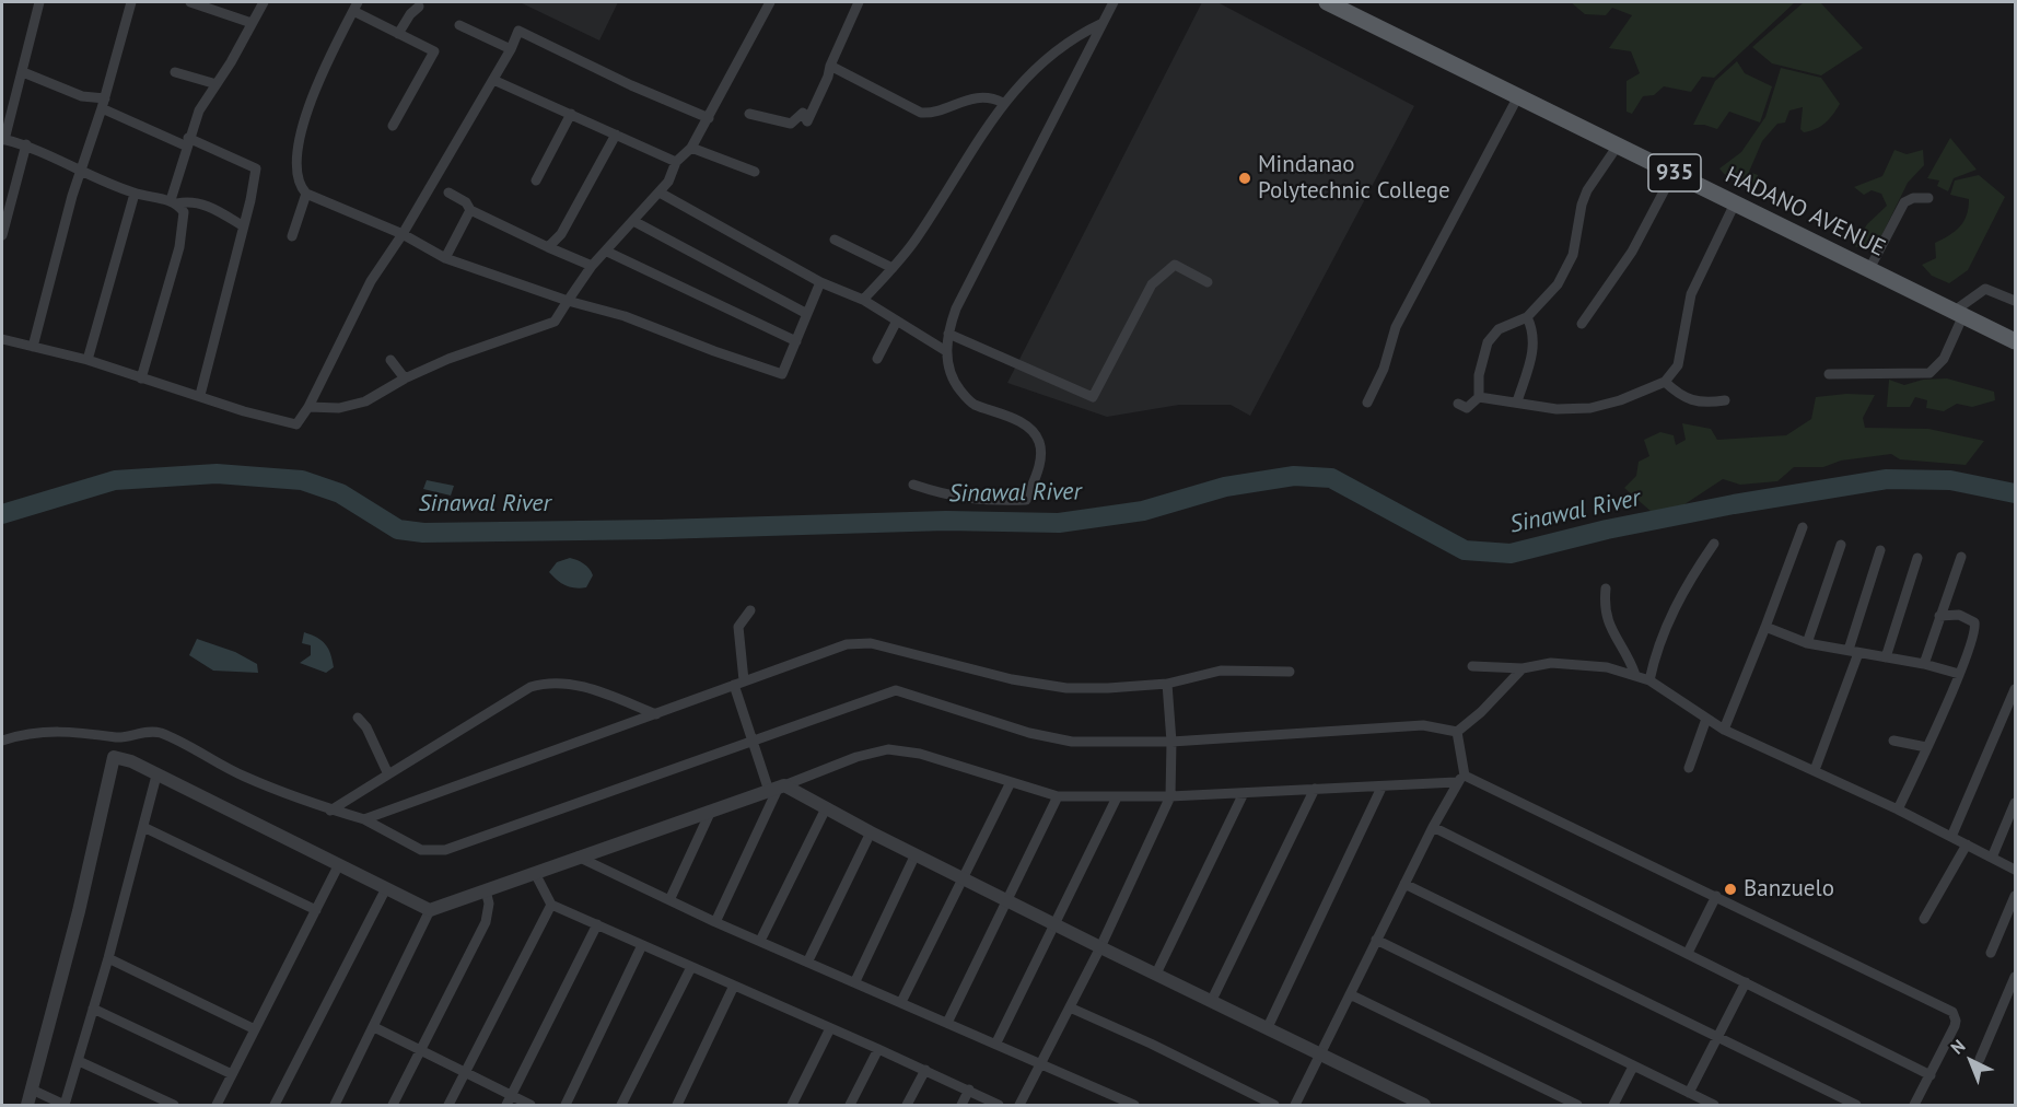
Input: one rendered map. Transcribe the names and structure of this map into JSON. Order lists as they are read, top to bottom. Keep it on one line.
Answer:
{"streets":{"main road":["935","HADANO AVENUE"]},"water":["Sinawal River"],"places":["Mindanao Polytechnic College","Banzuelo"],"north":"top left"}
